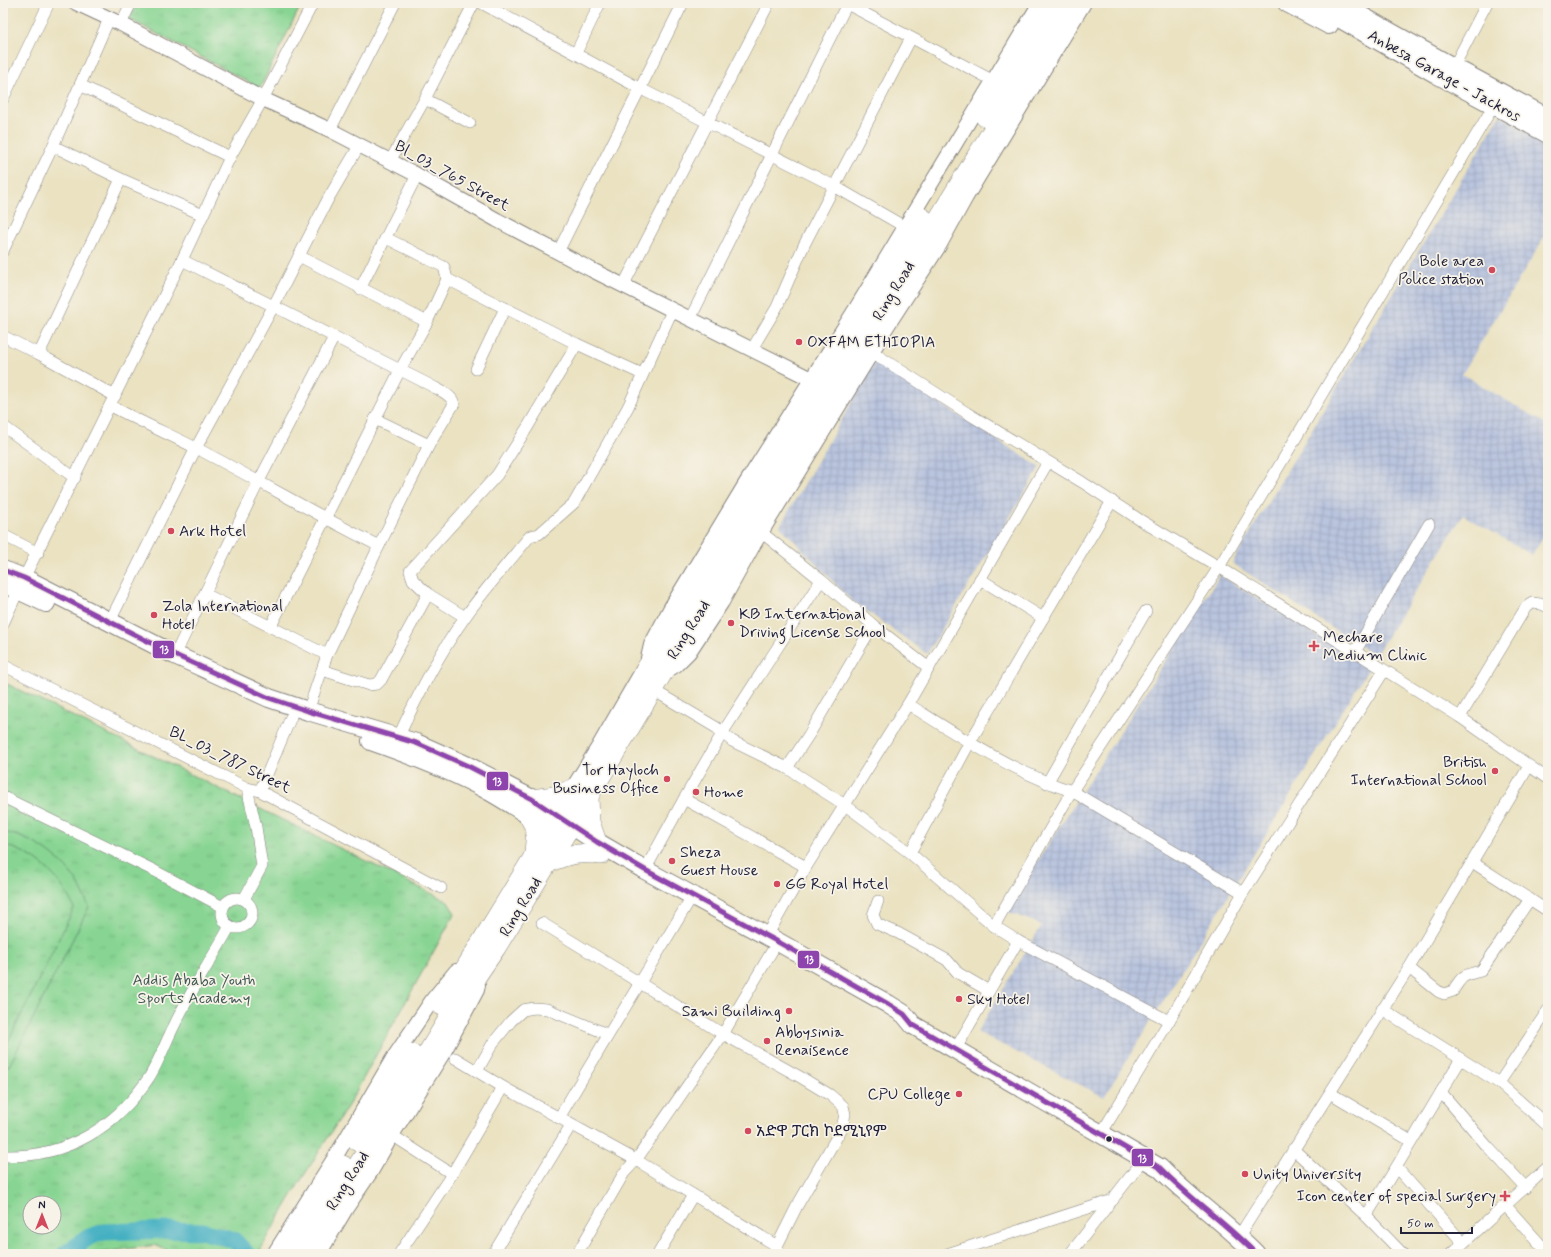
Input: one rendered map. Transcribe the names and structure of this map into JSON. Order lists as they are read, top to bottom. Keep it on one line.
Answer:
{"streets":{"highway":["Ring Road"],"main road":["Anbesa Garage - Jackros"],"street":["Bl_03_765 Street","BL_03_787 Street"]},"parks":["Addis Ababa Youth Sports Academy"],"places":{"other":["Bole area Police station","OXFAM ETHIOPIA","Ark Hotel","Zola International Hotel","KB International Driving License School","British International School","Tor Hayloch Business Office","Home","Sheza Guest House","GG Royal Hotel","Sky Hotel","Sami Building","Abbysinia Renaisence","CPU College","አድዋ ፓርክ ኮደሚኒየም","Unity University"],"health":["Mechare Medium Clinic","Icon center of special surgery"]},"lines":["transit line 13"],"scale_bar":"50 m","north":"top"}
